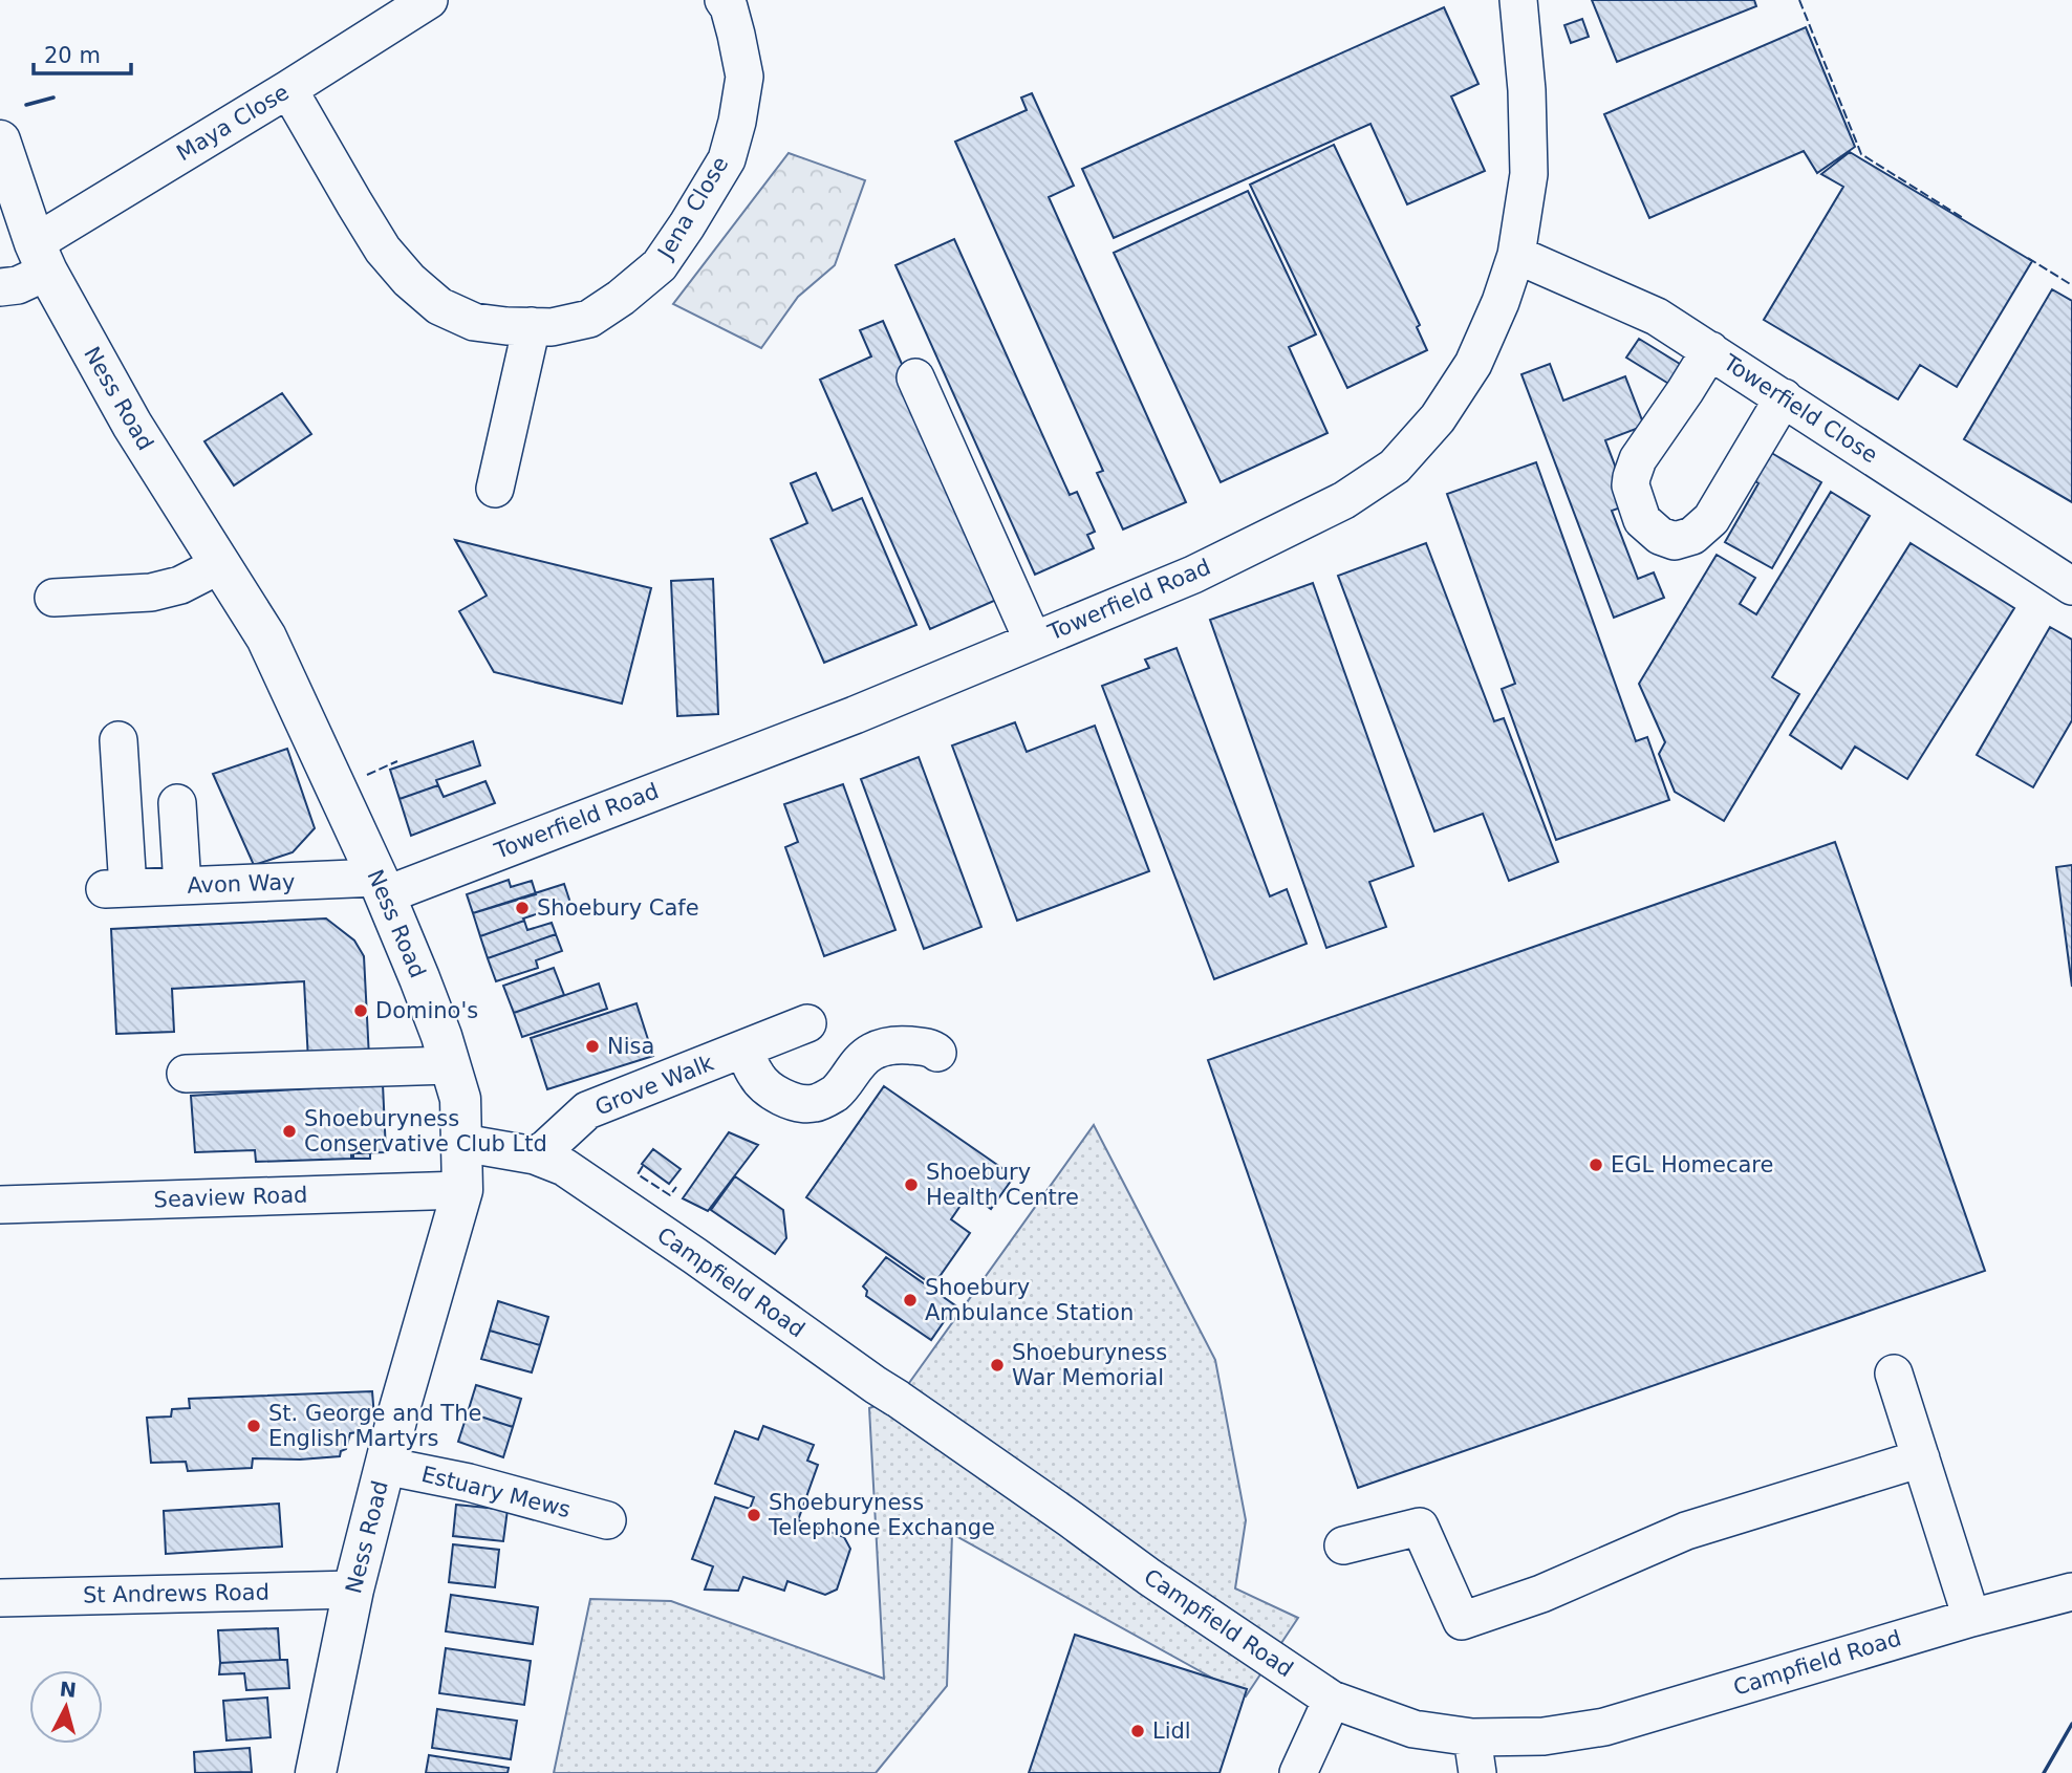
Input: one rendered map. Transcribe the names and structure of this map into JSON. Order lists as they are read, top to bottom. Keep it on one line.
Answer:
{"streets":{"main road":["Ness Road"],"street":["Maya Close","Jena Close","Towerfield Close","Towerfield Road","Avon Way","Grove Walk","Seaview Road","Campfield Road","Estuary Mews","St Andrews Road"]},"crossings":[["Maya Close","Jena Close"],["Maya Close","Ness Road"],["Ness Road","Towerfield Road"],["Ness Road","Avon Way"],["Ness Road","Seaview Road"],["Ness Road","Campfield Road"],["Ness Road","Estuary Mews"],["Ness Road","St Andrews Road"],["Towerfield Close","Towerfield Road"],["Towerfield Road","Avon Way"],["Grove Walk","Campfield Road"]],"places":["Shoebury Cafe","Domino's","Nisa","Shoeburyness Conservative Club Ltd","EGL Homecare","Shoebury Health Centre","Shoebury Ambulance Station","Shoeburyness War Memorial","St. George and The English Martyrs","Shoeburyness Telephone Exchange","Lidl"],"scale_bar":"20 m","north":"top"}
